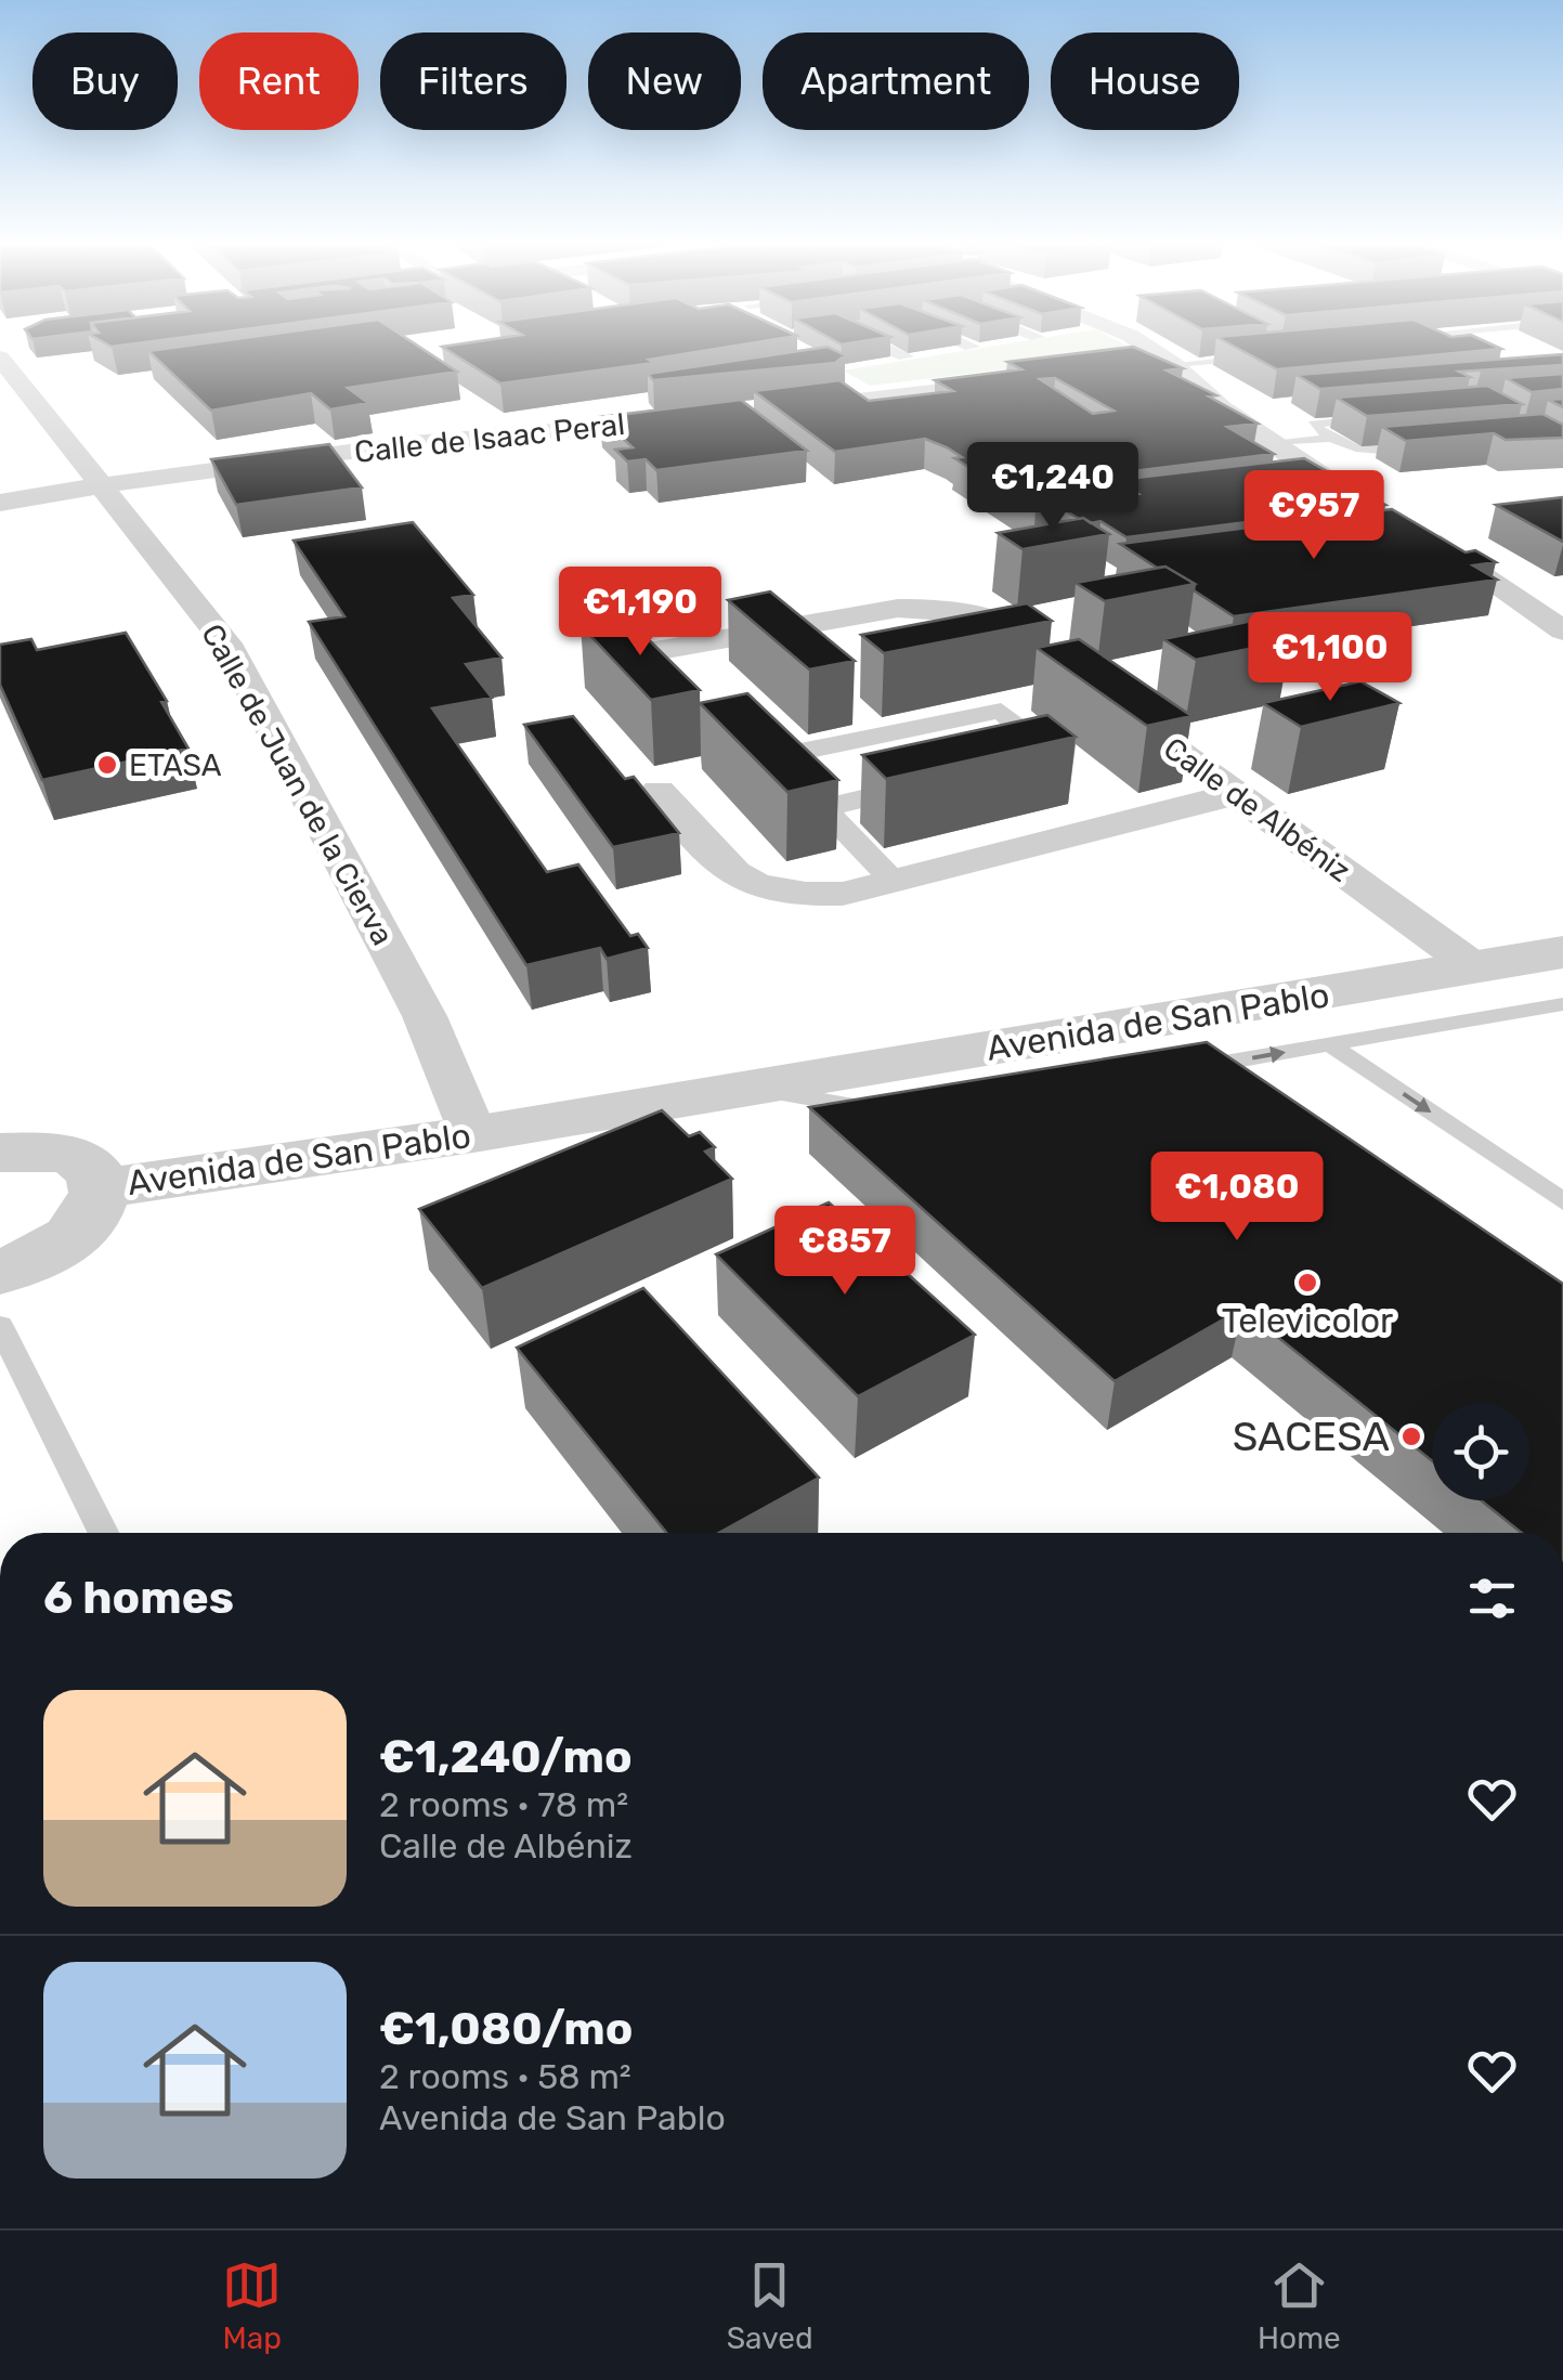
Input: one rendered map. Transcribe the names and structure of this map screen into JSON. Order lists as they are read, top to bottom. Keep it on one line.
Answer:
{"streets":{"street":["Calle de Isaac Peral","Calle de Juan de la Cierva","Calle de Albéniz","Avenida de San Pablo"]},"crossings":[["Calle de Isaac Peral","Calle de Juan de la Cierva"],["Calle de Juan de la Cierva","Avenida de San Pablo"],["Calle de Albéniz","Avenida de San Pablo"]],"places":["ETASA","Televicolor","SACESA"],"page":{"chip":["Buy","Rent","Filters","New","Apartment","House"],"price":["€1,240","€957","€1,190","€1,100","€1,080","€857"],"heading":"6 homes","list":[{"name":"€1,240/mo","note":"2 rooms · 78 m² · Calle de Albéniz"},{"name":"€1,080/mo","note":"2 rooms · 58 m² · Avenida de San Pablo"}],"tabs":["Map","Saved","Home"]}}
